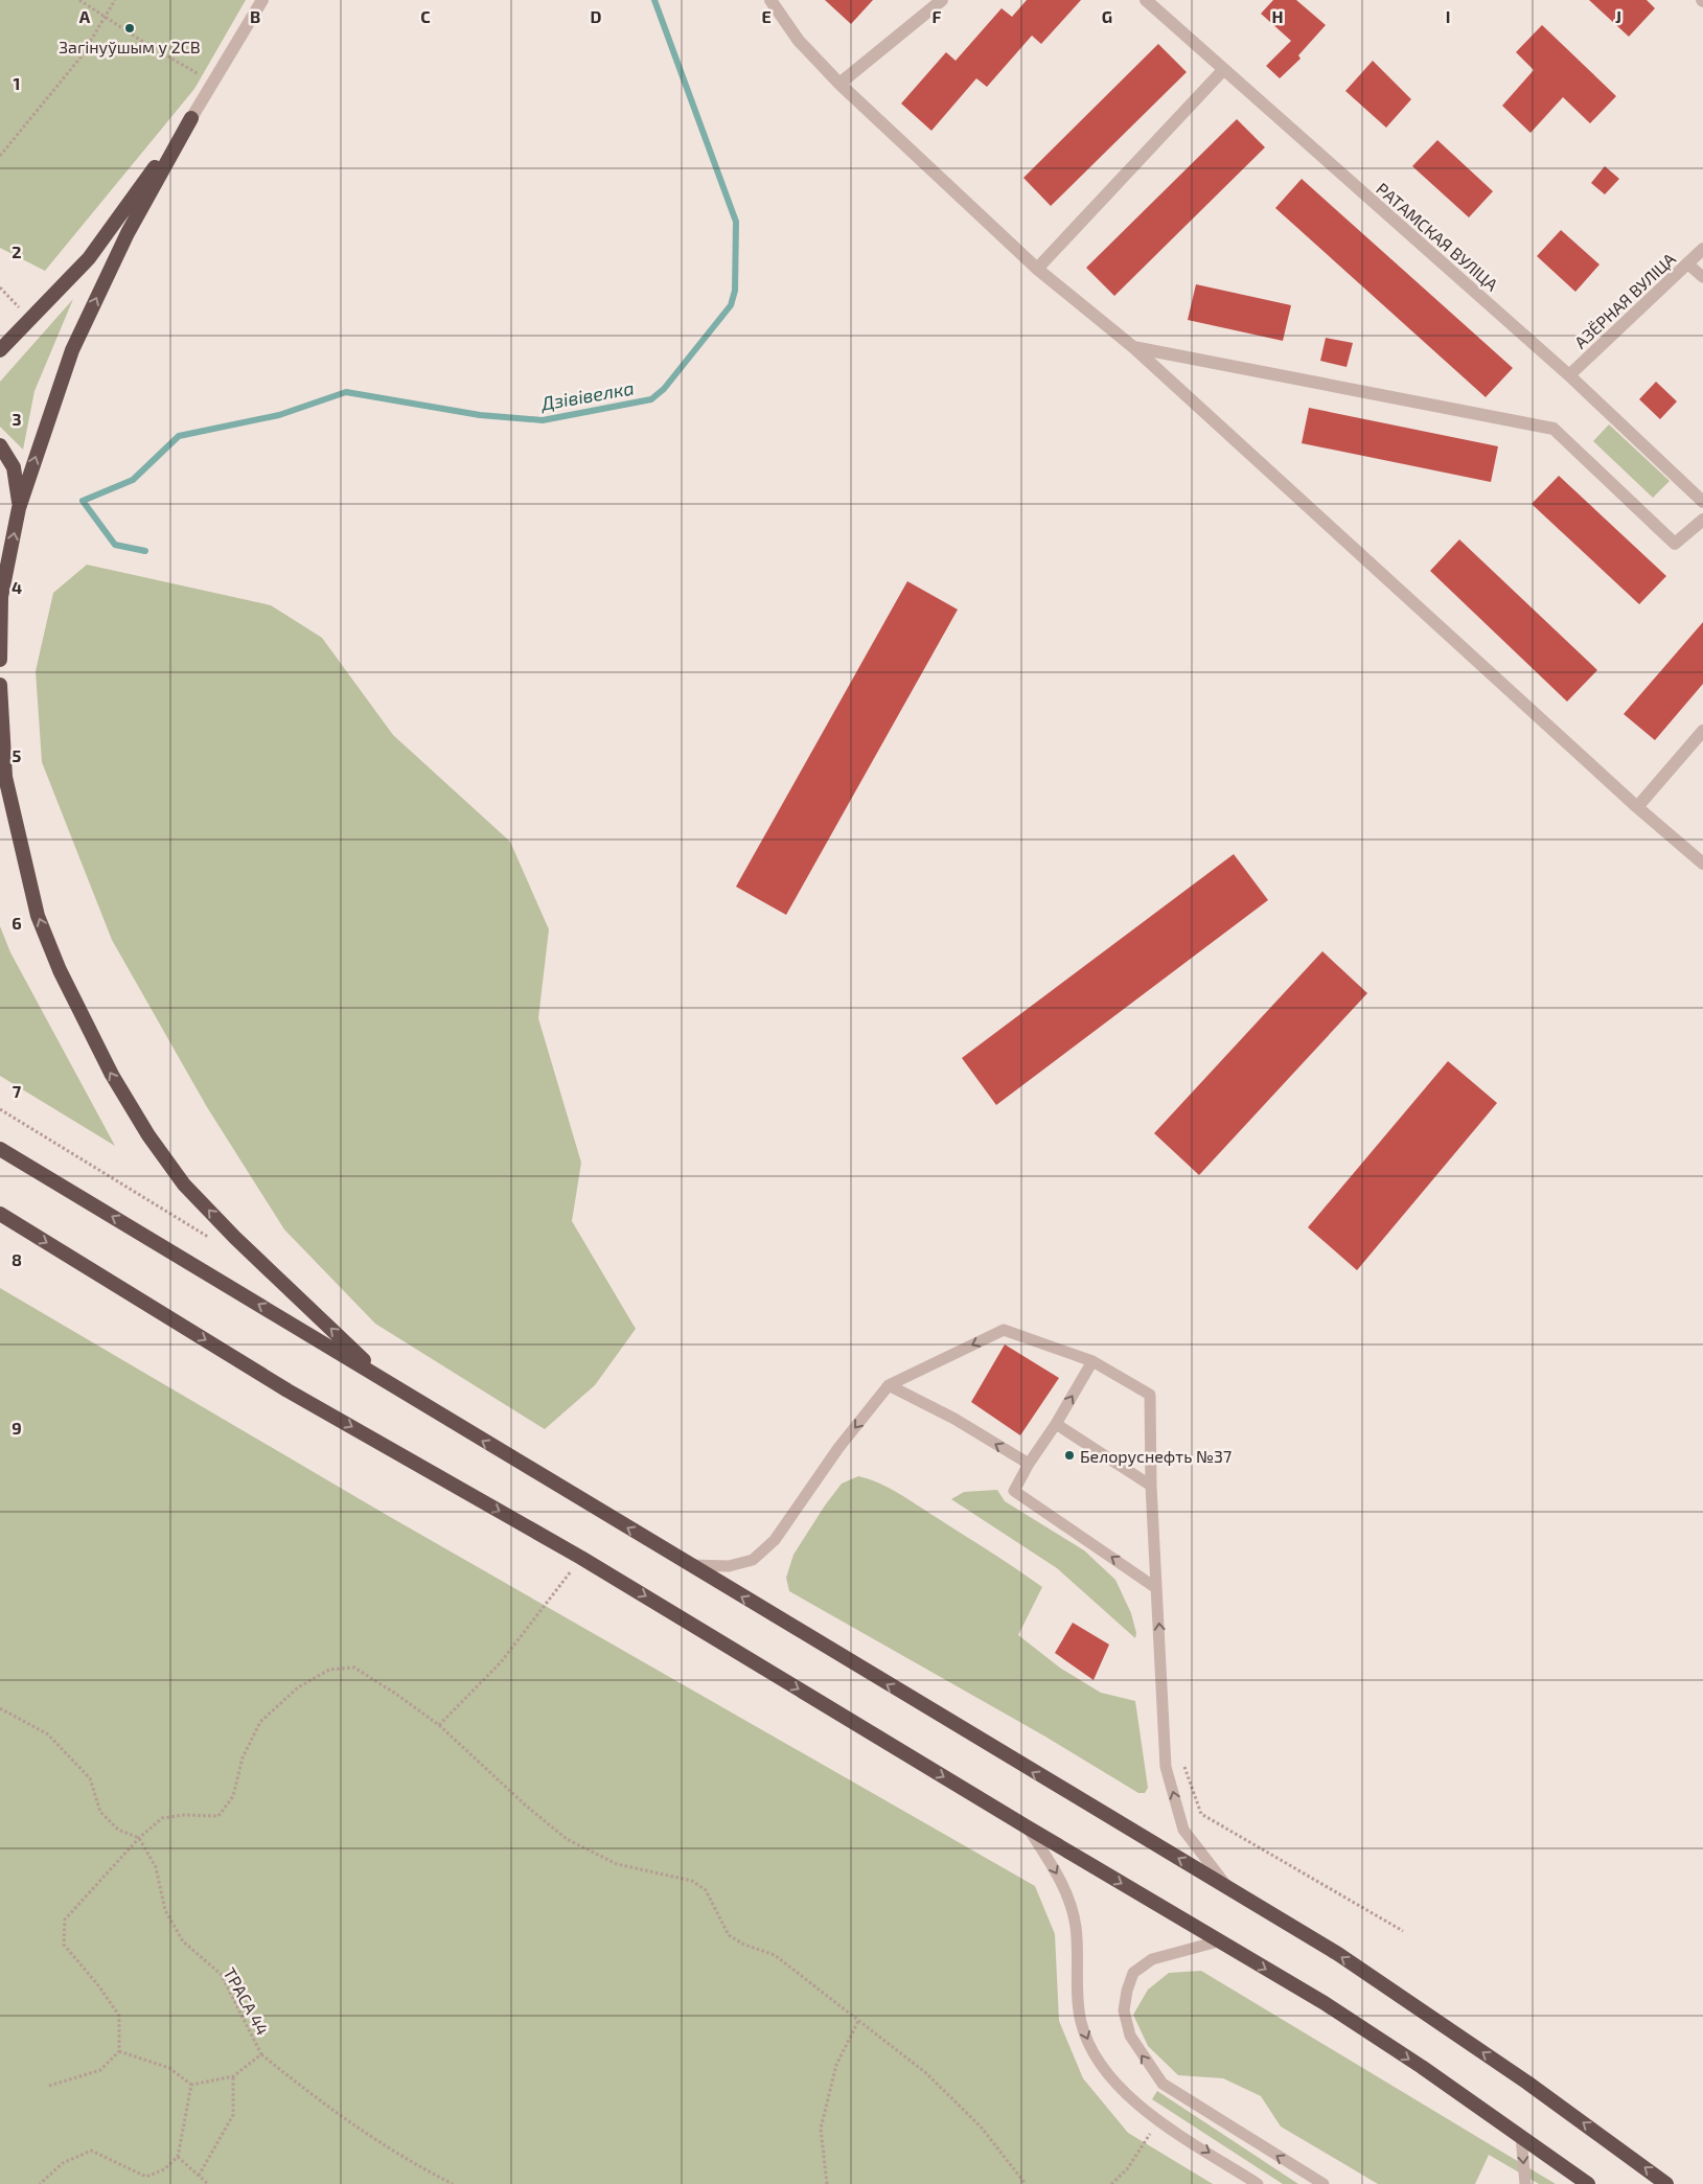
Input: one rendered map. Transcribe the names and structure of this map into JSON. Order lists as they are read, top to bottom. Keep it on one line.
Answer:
{"streets":{"street":["РАТАМСКАЯ ВУЛІЦА","АЗЁРНАЯ ВУЛІЦА"],"path":["ТРАСА 44"]},"crossings":[["РАТАМСКАЯ ВУЛІЦА","АЗЁРНАЯ ВУЛІЦА"]],"water":["Дзівівелка"],"places":["Загінуўшым у 2СВ","Белоруснефть №37"],"grid":{"columns":["A","B","C","D","E","F","G","H","I","J"],"rows":["1","2","3","4","5","6","7","8","9"]}}
